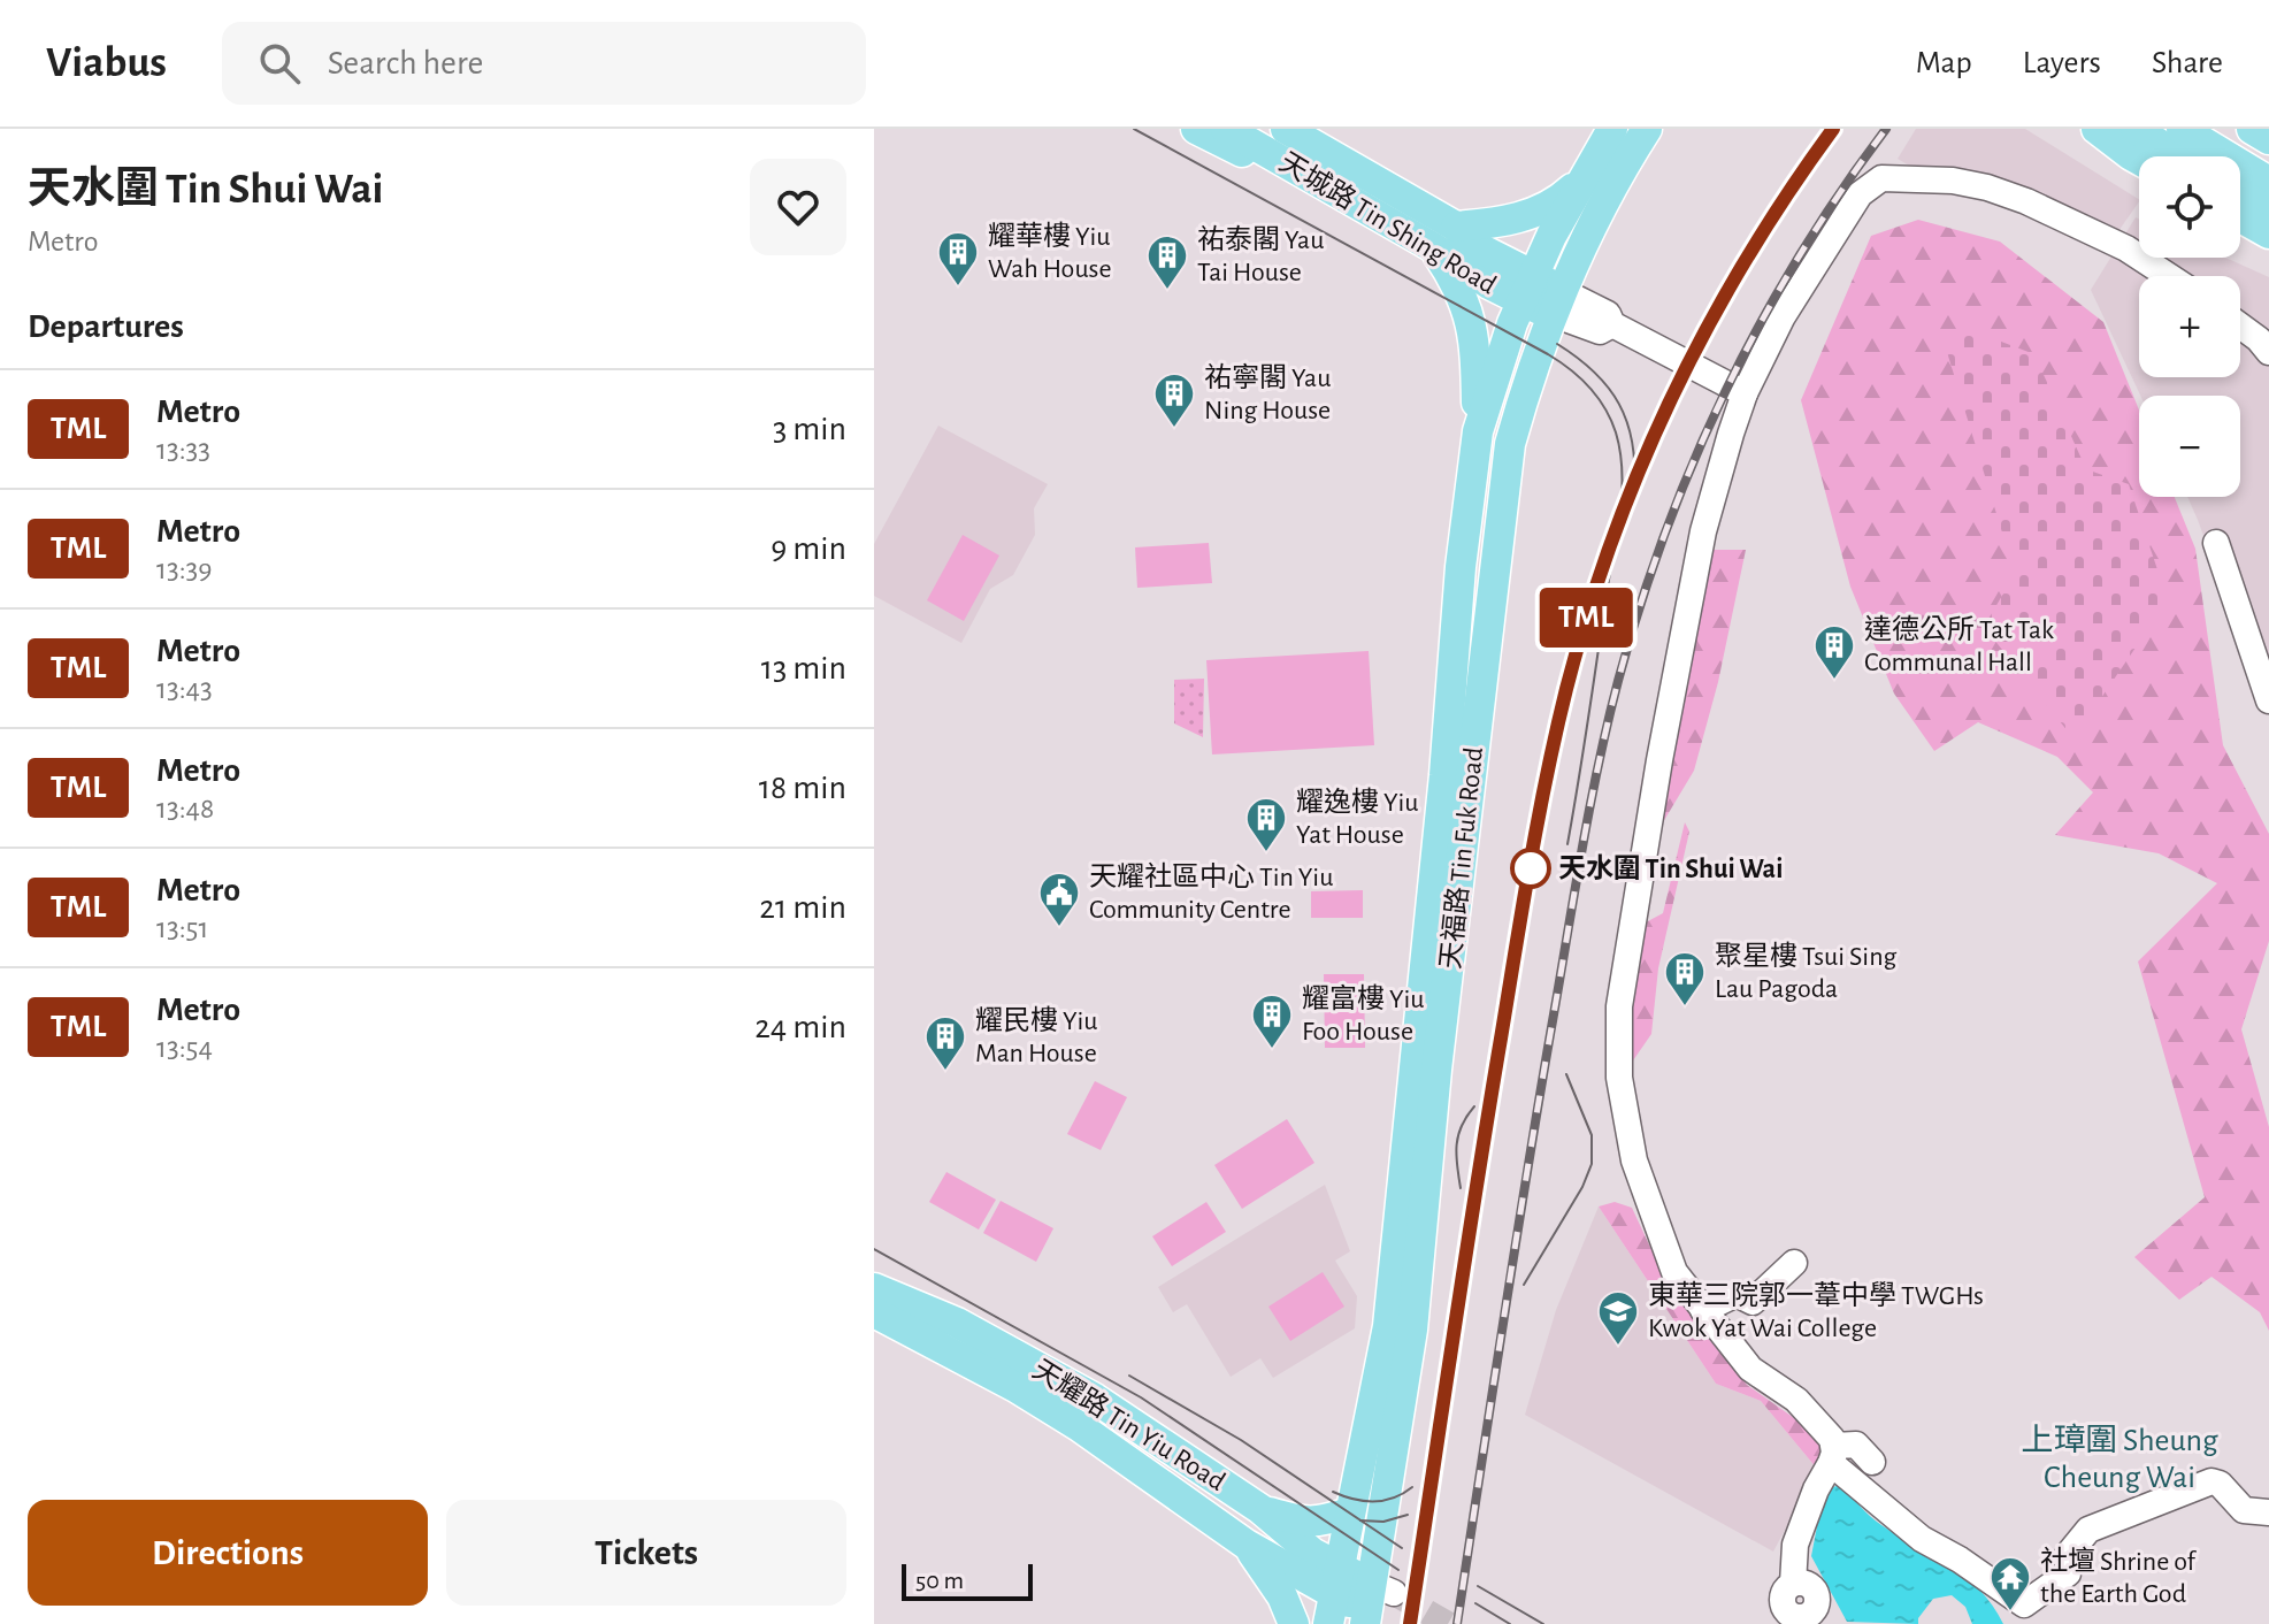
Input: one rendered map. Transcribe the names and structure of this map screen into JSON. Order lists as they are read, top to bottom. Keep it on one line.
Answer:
{"streets":{"main road":["天城路 Tin Shing Road","天福路 Tin Fuk Road","天耀路 Tin Yiu Road"]},"crossings":[["天城路 Tin Shing Road","天福路 Tin Fuk Road"],["天福路 Tin Fuk Road","天耀路 Tin Yiu Road"]],"districts":["上璋圍 Sheung Cheung Wai"],"places":{"building":["耀華樓 Yiu Wah House","祐泰閣 Yau Tai House","祐寧閣 Yau Ning House","達德公所 Tat Tak Communal Hall","耀逸樓 Yiu Yat House","聚星樓 Tsui Sing Lau Pagoda","耀富樓 Yiu Foo House","耀民樓 Yiu Man House"],"other":["天水圍 Tin Shui Wai"],"public building":["天耀社區中心 Tin Yiu Community Centre"],"school or university":["東華三院郭一葦中學 TWGHs Kwok Yat Wai College"],"temple":["社壇 Shrine of the Earth God"]},"lines":["metro line TML"],"scale_bar":"50 m","page":{"header":"Viabus","search":"Search here","nav":["Map","Layers","Share"],"heading":[["天水圍 Tin Shui Wai","Metro"],"Departures"],"on_map":"TML","map_buttons":["+","−"],"list":[{"mark":"TML","name":"Metro","note":"13:33","value":"3 min"},{"mark":"TML","name":"Metro","note":"13:39","value":"9 min"},{"mark":"TML","name":"Metro","note":"13:43","value":"13 min"},{"mark":"TML","name":"Metro","note":"13:48","value":"18 min"},{"mark":"TML","name":"Metro","note":"13:51","value":"21 min"},{"mark":"TML","name":"Metro","note":"13:54","value":"24 min"}],"buttons":["Directions","Tickets"],"scale":"50 m"}}
